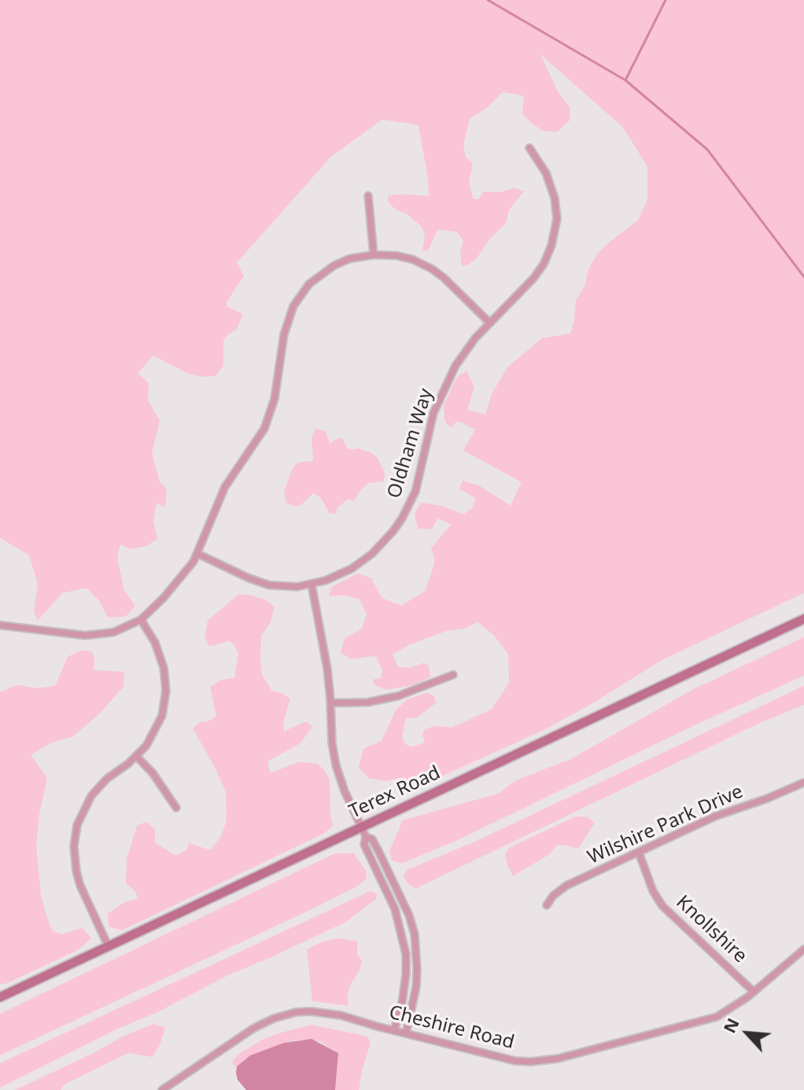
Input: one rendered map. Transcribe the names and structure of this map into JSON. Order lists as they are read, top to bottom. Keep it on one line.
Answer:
{"streets":{"main road":["Terex Road"],"street":["Oldham Way","Wilshire Park Drive","Knollshire","Cheshire Road"]},"crossings":[["Wilshire Park Drive","Knollshire"],["Knollshire","Cheshire Road"]],"north":"top left"}
